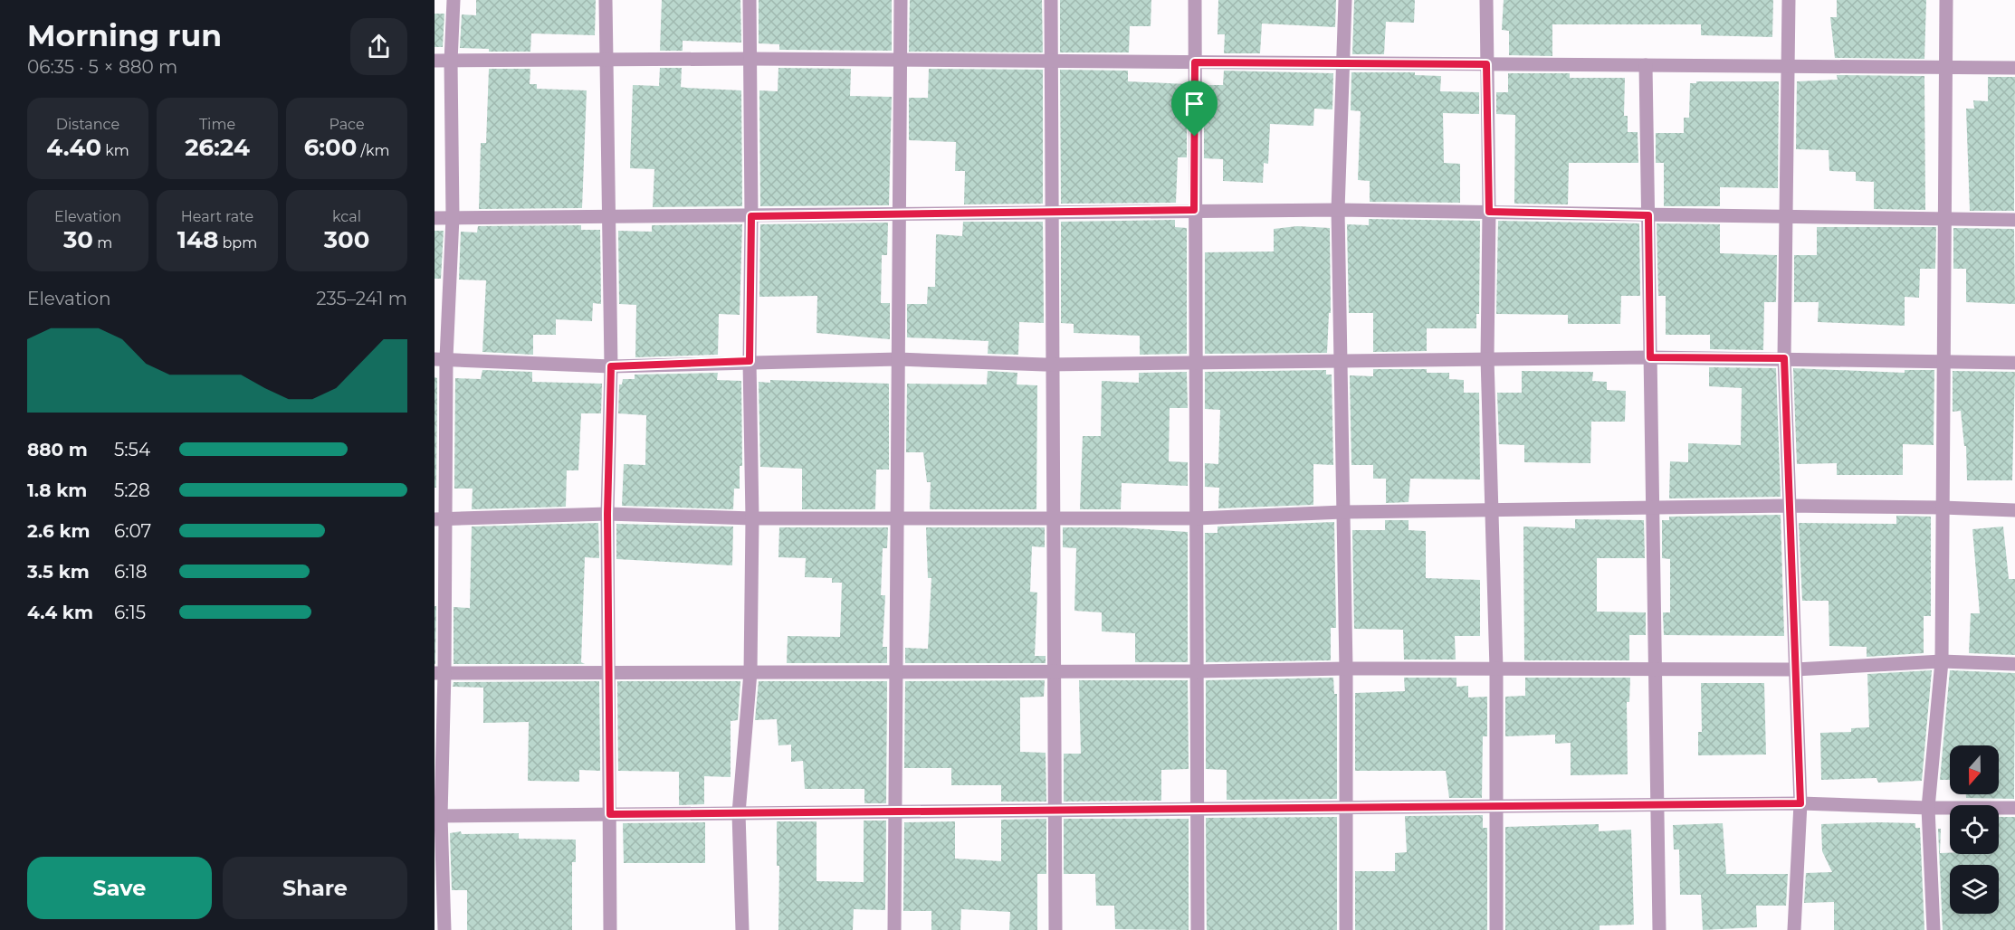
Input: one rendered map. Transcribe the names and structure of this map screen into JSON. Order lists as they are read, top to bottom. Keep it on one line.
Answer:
{"north":"bottom","page":{"heading":["Morning run","06:35 · 5 × 880 m"],"stats":[["Distance","4.40 km"],["Time","26:24"],["Pace","6:00 /km"],["Elevation","30 m"],["Heart rate","148 bpm"],["kcal","300"]],"chart":["Elevation","235–241 m"],"list":[{"name":"880 m","note":"5:54"},{"name":"1.8 km","note":"5:28"},{"name":"2.6 km","note":"6:07"},{"name":"3.5 km","note":"6:18"},{"name":"4.4 km","note":"6:15"}],"buttons":["Save","Share"]}}
